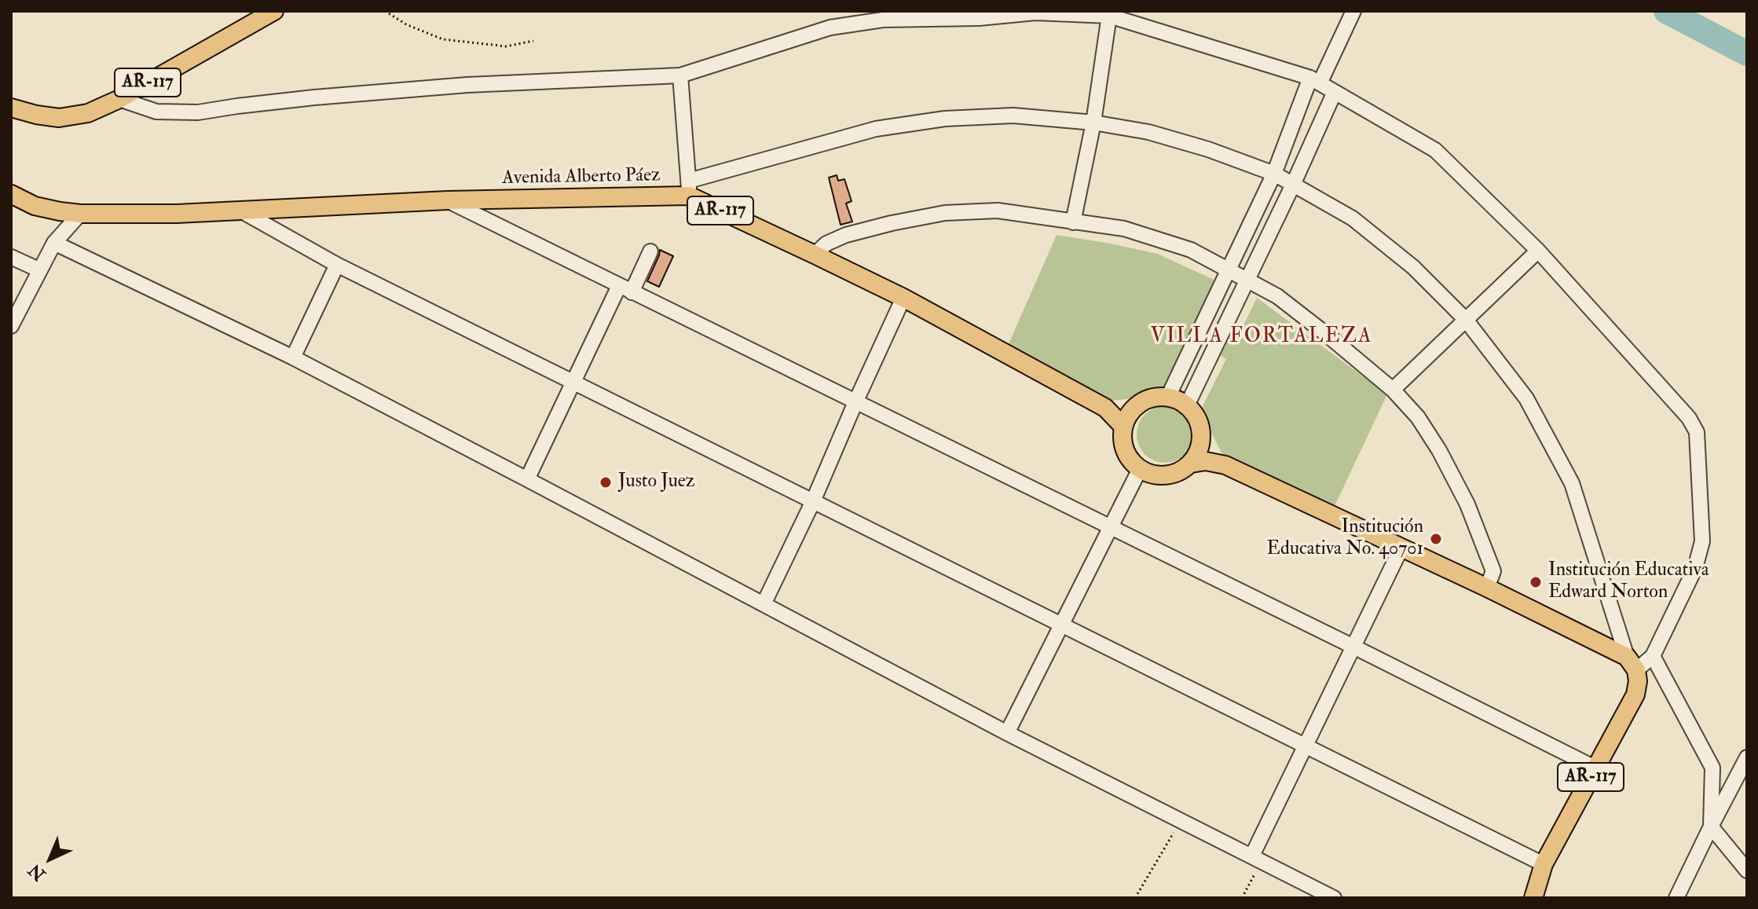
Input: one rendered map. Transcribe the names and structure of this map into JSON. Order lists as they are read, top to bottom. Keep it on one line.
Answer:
{"streets":{"main road":["AR-117","Avenida Alberto Páez"]},"districts":["VILLA FORTALEZA"],"places":["Justo Juez","Institución Educativa No. 40701","Institución Educativa Edward Norton"],"north":"bottom left"}
